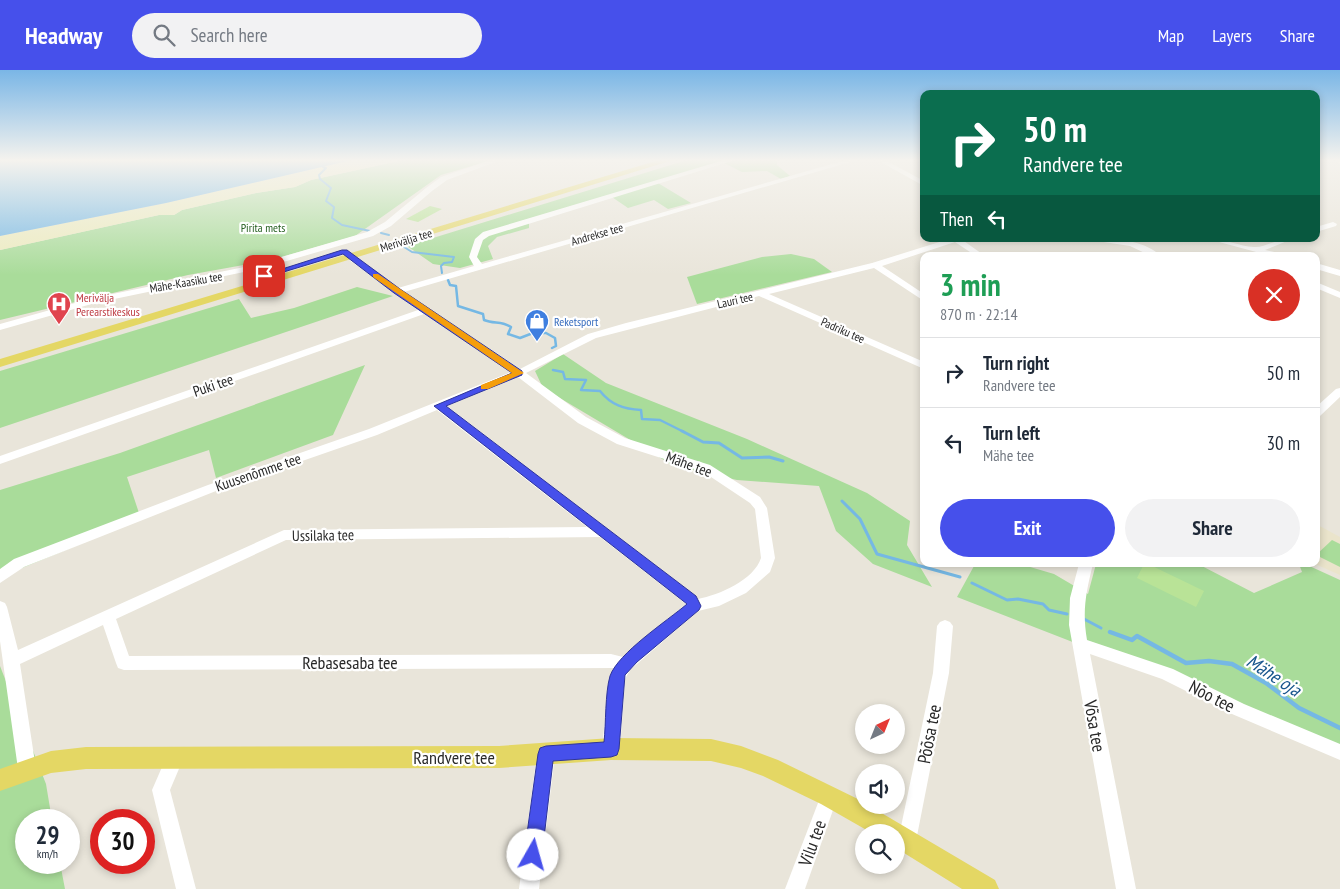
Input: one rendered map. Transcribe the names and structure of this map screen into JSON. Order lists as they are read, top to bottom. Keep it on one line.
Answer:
{"streets":{"main road":["Merivälja tee","Randvere tee"],"street":["Andrekse tee","Mähe-Kaasiku tee","Lauri tee","Padriku tee","Puki tee","Mähe tee","Kuusenõmme tee","Ussilaka tee","Rebasesaba tee","Nõo tee","Võsa tee","Põõsa tee","Vilu tee"]},"crossings":[["Andrekse tee","Mähe tee"],["Merivälja tee","Mähe tee"],["Lauri tee","Padriku tee"],["Lauri tee","Mähe tee"],["Lauri tee","Kuusenõmme tee"],["Puki tee","Mähe tee"],["Mähe tee","Kuusenõmme tee"],["Mähe tee","Rebasesaba tee"],["Ussilaka tee","Rebasesaba tee"],["Nõo tee","Võsa tee"],["Randvere tee","Vilu tee"]],"water":["Mähe oja"],"parks":["Pirita mets"],"places":{"hospital":["Merivälja Perearstikeskus"],"shop":["Reketsport"]},"north":"top right","page":{"header":"Headway","search":"Search here","nav":["Map","Layers","Share"],"turn":["50 m","Randvere tee"],"then":"Then","heading":["3 min","870 m · 22:14"],"list":[{"name":"Turn right","note":"Randvere tee","value":"50 m"},{"name":"Turn left","note":"Mähe tee","value":"30 m"}],"buttons":["Exit","Share"],"speed":"29 km/h","limit":"30"}}
